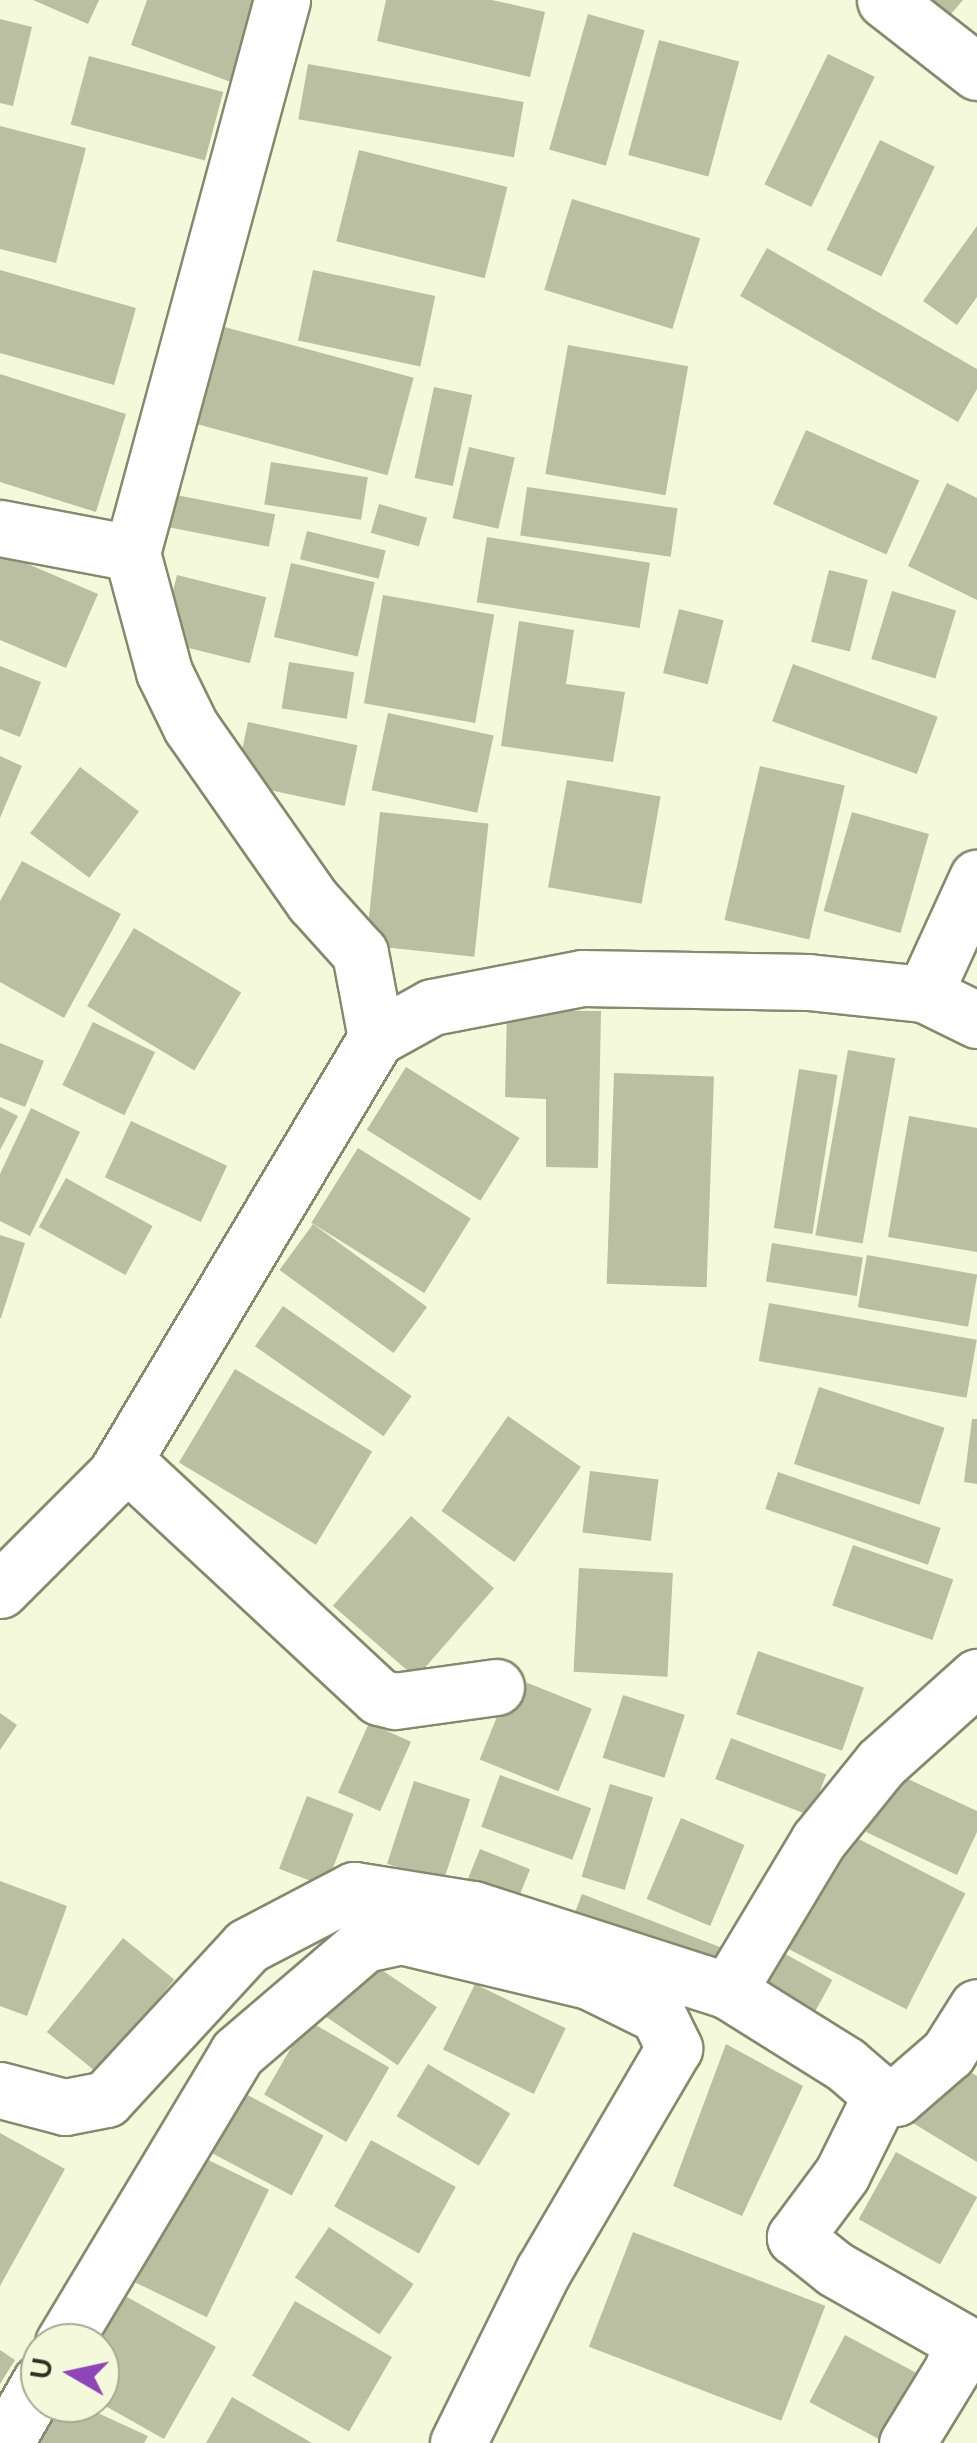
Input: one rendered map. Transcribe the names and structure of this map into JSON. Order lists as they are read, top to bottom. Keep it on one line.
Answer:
{"north":"left"}
